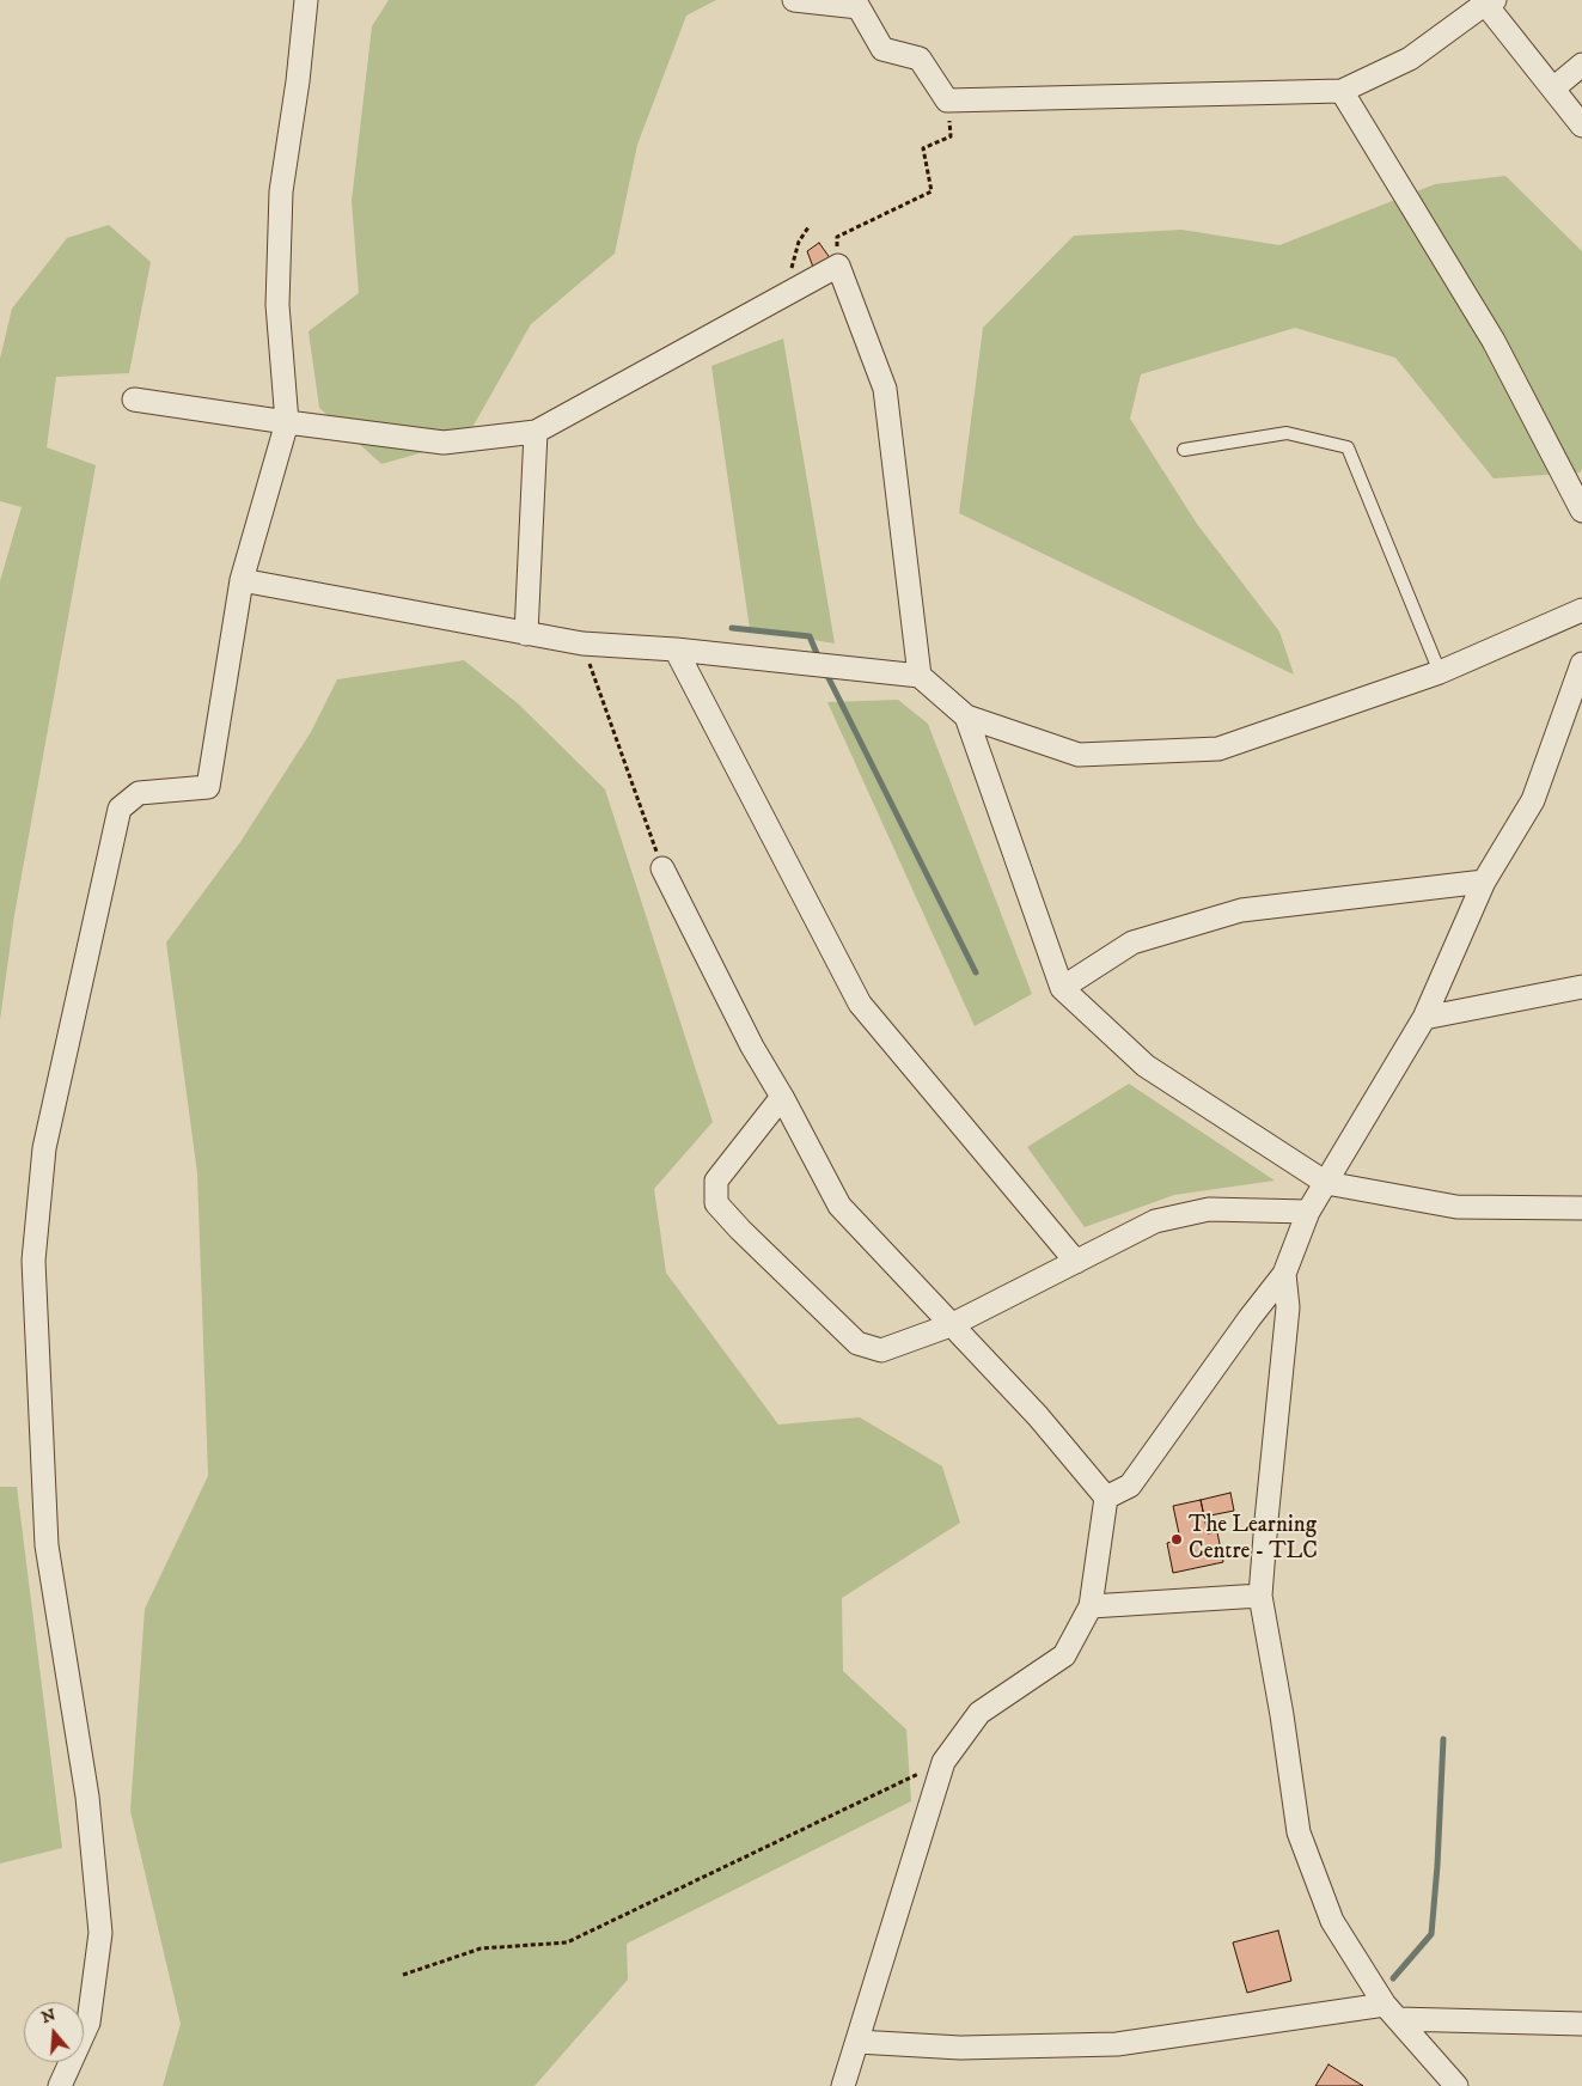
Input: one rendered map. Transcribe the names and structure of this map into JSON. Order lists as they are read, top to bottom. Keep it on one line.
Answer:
{"places":["The Learning Centre - TLC"],"north":"top"}
